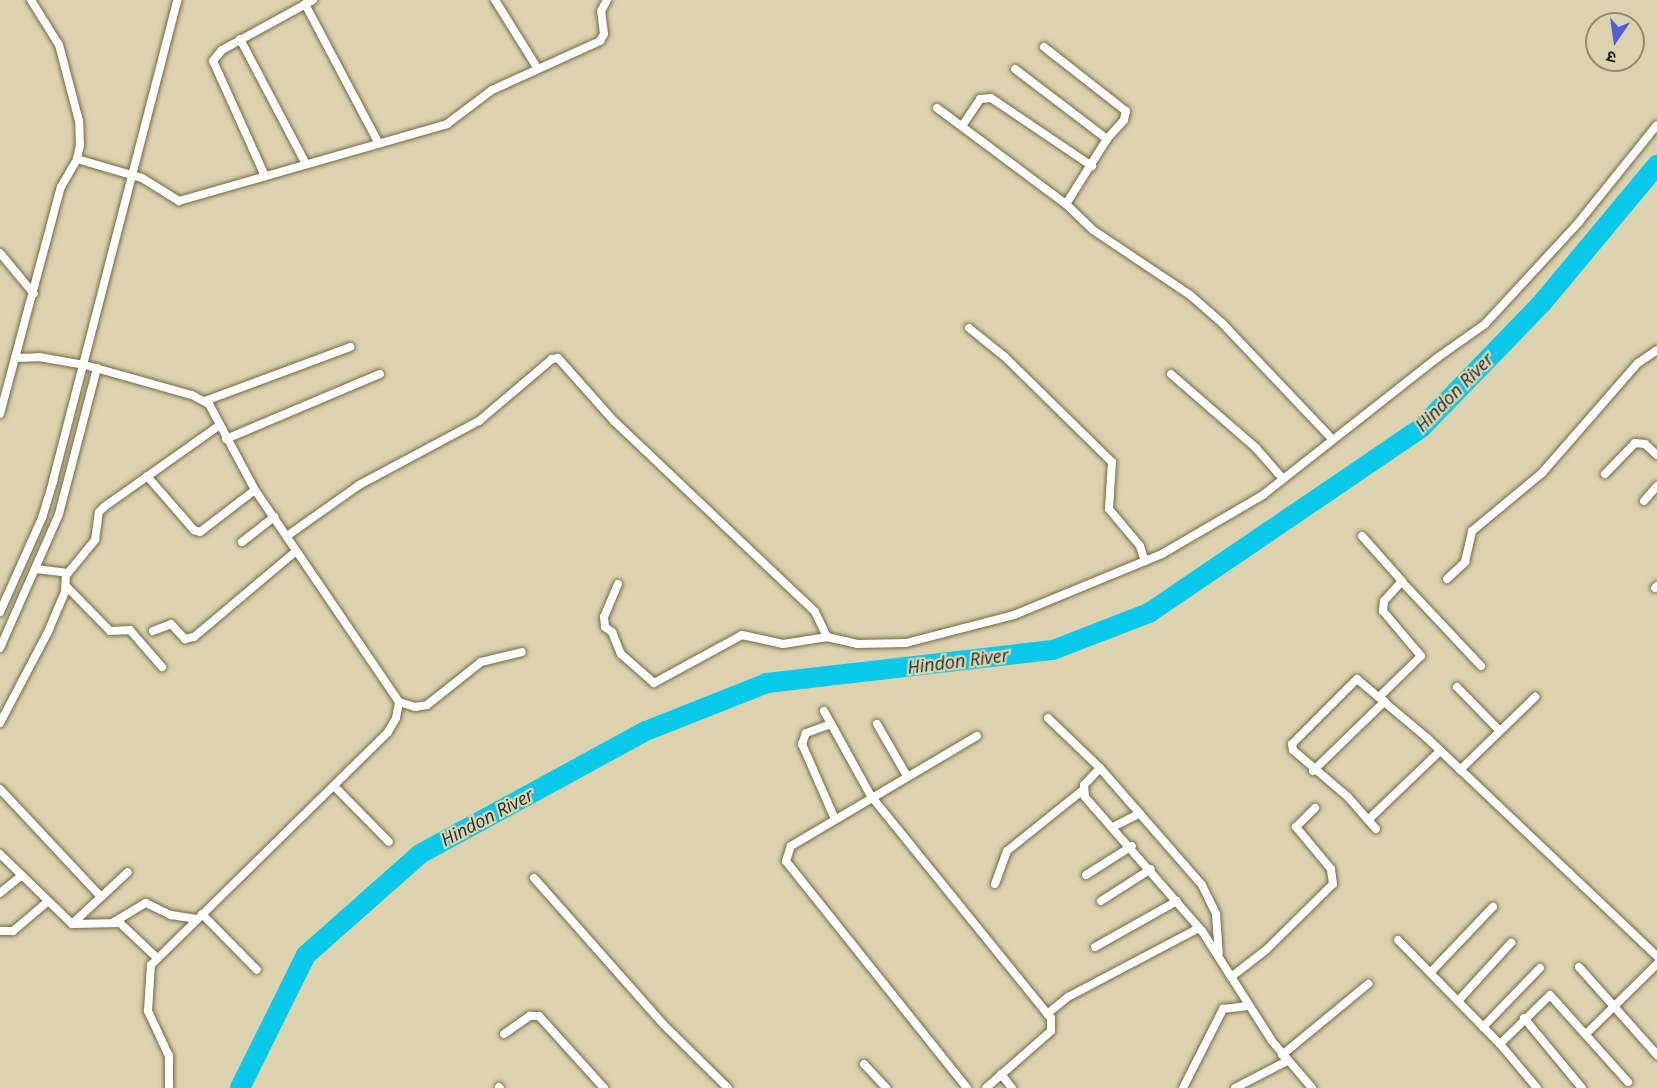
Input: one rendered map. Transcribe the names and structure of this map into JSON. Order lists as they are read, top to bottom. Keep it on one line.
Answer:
{"water":["Hindon River"],"north":"bottom"}
